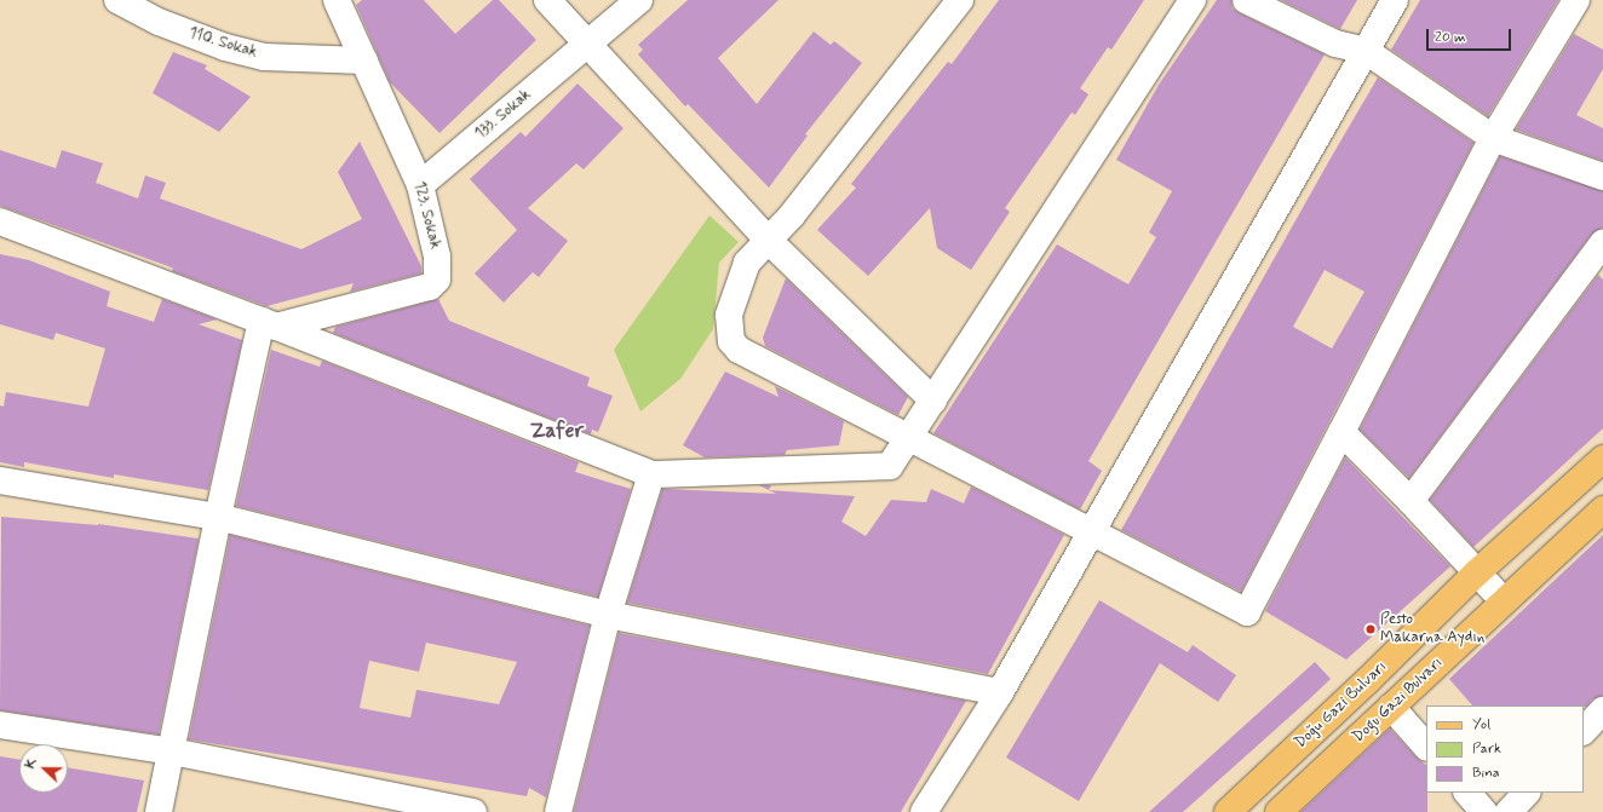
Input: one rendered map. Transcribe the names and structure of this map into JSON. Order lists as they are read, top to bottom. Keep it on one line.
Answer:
{"streets":{"main road":["Dogu Gazi Bulvarı","Doğu Gazi Bulvarı"],"street":["110. Sokak","133. Sokak","123. Sokak"]},"crossings":[["110. Sokak","123. Sokak"],["133. Sokak","123. Sokak"]],"districts":["Zafer"],"places":["Pesto Makarna Aydın"],"legend":["Yol","Park","Bina"],"scale_bar":"20 m","north":"left"}
